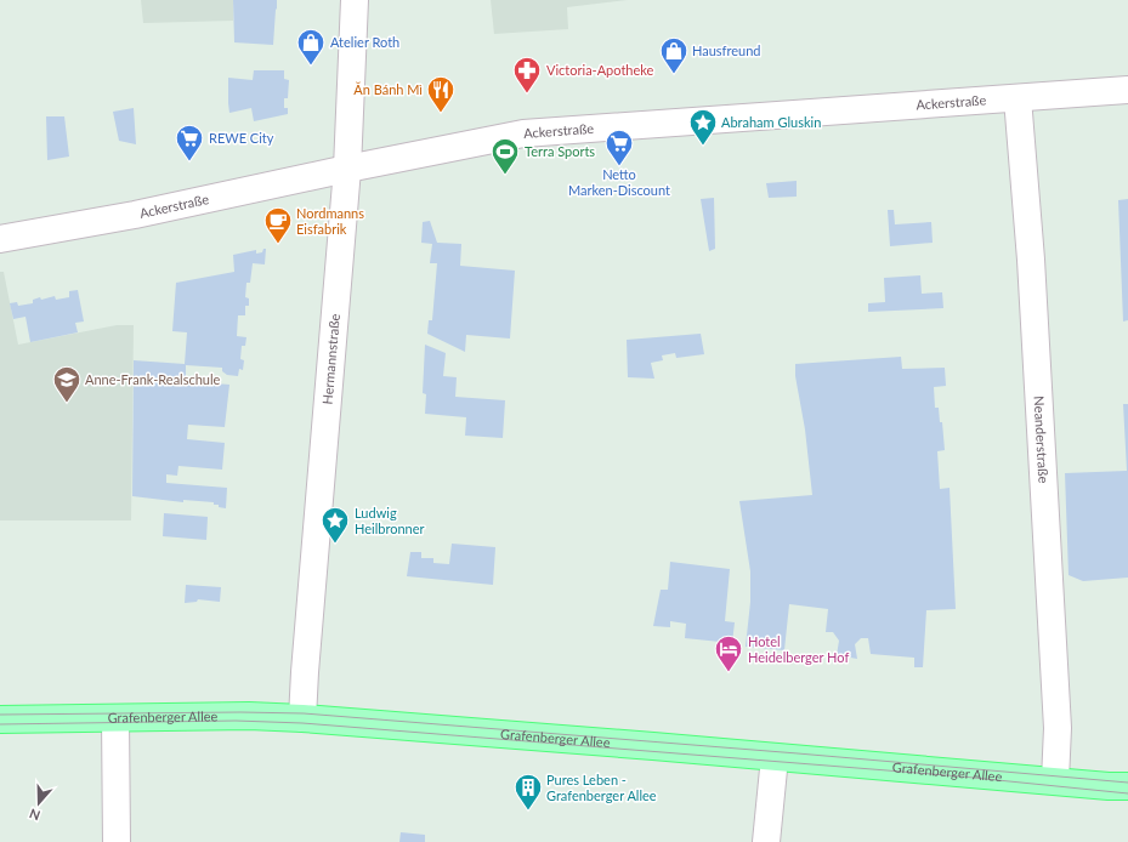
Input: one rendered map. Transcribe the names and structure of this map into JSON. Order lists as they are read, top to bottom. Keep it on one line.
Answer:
{"streets":{"main road":["Grafenberger Allee"],"street":["Ackerstraße","Hermannstraße","Neanderstraße"]},"crossings":[["Ackerstraße","Hermannstraße"],["Ackerstraße","Neanderstraße"],["Hermannstraße","Grafenberger Allee"],["Neanderstraße","Grafenberger Allee"]],"places":{"shop":["Atelier Roth","Hausfreund"],"pharmacy":["Victoria-Apotheke"],"restaurant":["Ăn Bánh Mì"],"place":["Abraham Gluskin","Ludwig Heilbronner"],"supermarket":["REWE City","Netto Marken-Discount"],"sports":["Terra Sports"],"cafe":["Nordmanns Eisfabrik"],"school or university":["Anne-Frank-Realschule"],"hotel":["Hotel Heidelberger Hof"],"building":["Pures Leben - Grafenberger Allee"]},"north":"bottom"}
